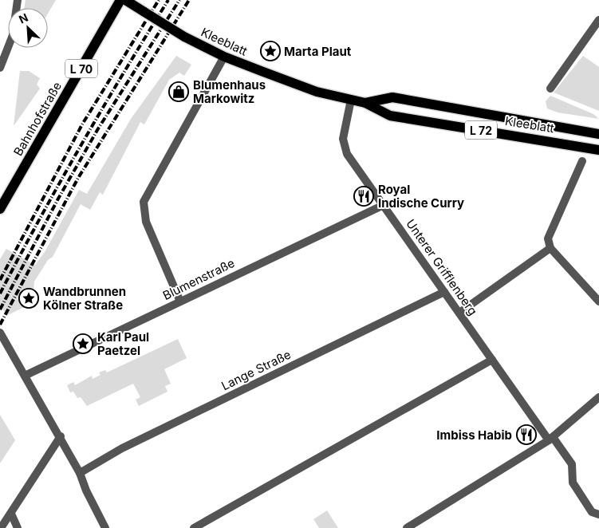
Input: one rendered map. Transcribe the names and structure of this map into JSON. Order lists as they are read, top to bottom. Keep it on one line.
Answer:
{"streets":{"main road":["Kleeblatt","L 70","Bahnhofstraße","L 72"],"street":["Unterer Grifflenberg","Blumenstraße","Lange Straße"]},"crossings":[["Kleeblatt","Unterer Grifflenberg"],["Unterer Grifflenberg","Blumenstraße"],["Unterer Grifflenberg","Lange Straße"]],"places":{"place":["Marta Plaut","Wandbrunnen Kölner Straße","Karl Paul Paetzel"],"shop":["Blumenhaus Markowitz"],"restaurant":["Royal Indische Curry","Imbiss Habib"]},"north":"top left"}
